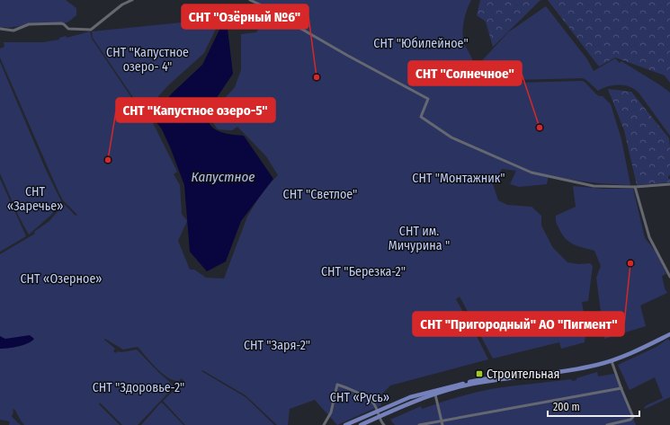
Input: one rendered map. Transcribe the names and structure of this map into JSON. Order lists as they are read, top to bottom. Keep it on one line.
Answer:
{"water":["Капустное"],"parks":["СНТ \"Юбилейное\"","СНТ \"Капустное озеро- 4\"","СНТ \"Монтажник\"","СНТ «Заречье»","СНТ \"Светлое\"","СНТ им. Мичурина \"","СНТ \"Березка-2\"","СНТ «Озерное»","СНТ \"Заря-2\"","СНТ \"Здоровье-2\"","СНТ «Русь»"],"places":{"other":["СНТ \"Озёрный №6\"","СНТ \"Солнечное\"","СНТ \"Капустное озеро-5\"","СНТ \"Пригородный\" АО \"Пигмент\""],"transit":["Строительная"]},"scale_bar":"200 m"}
